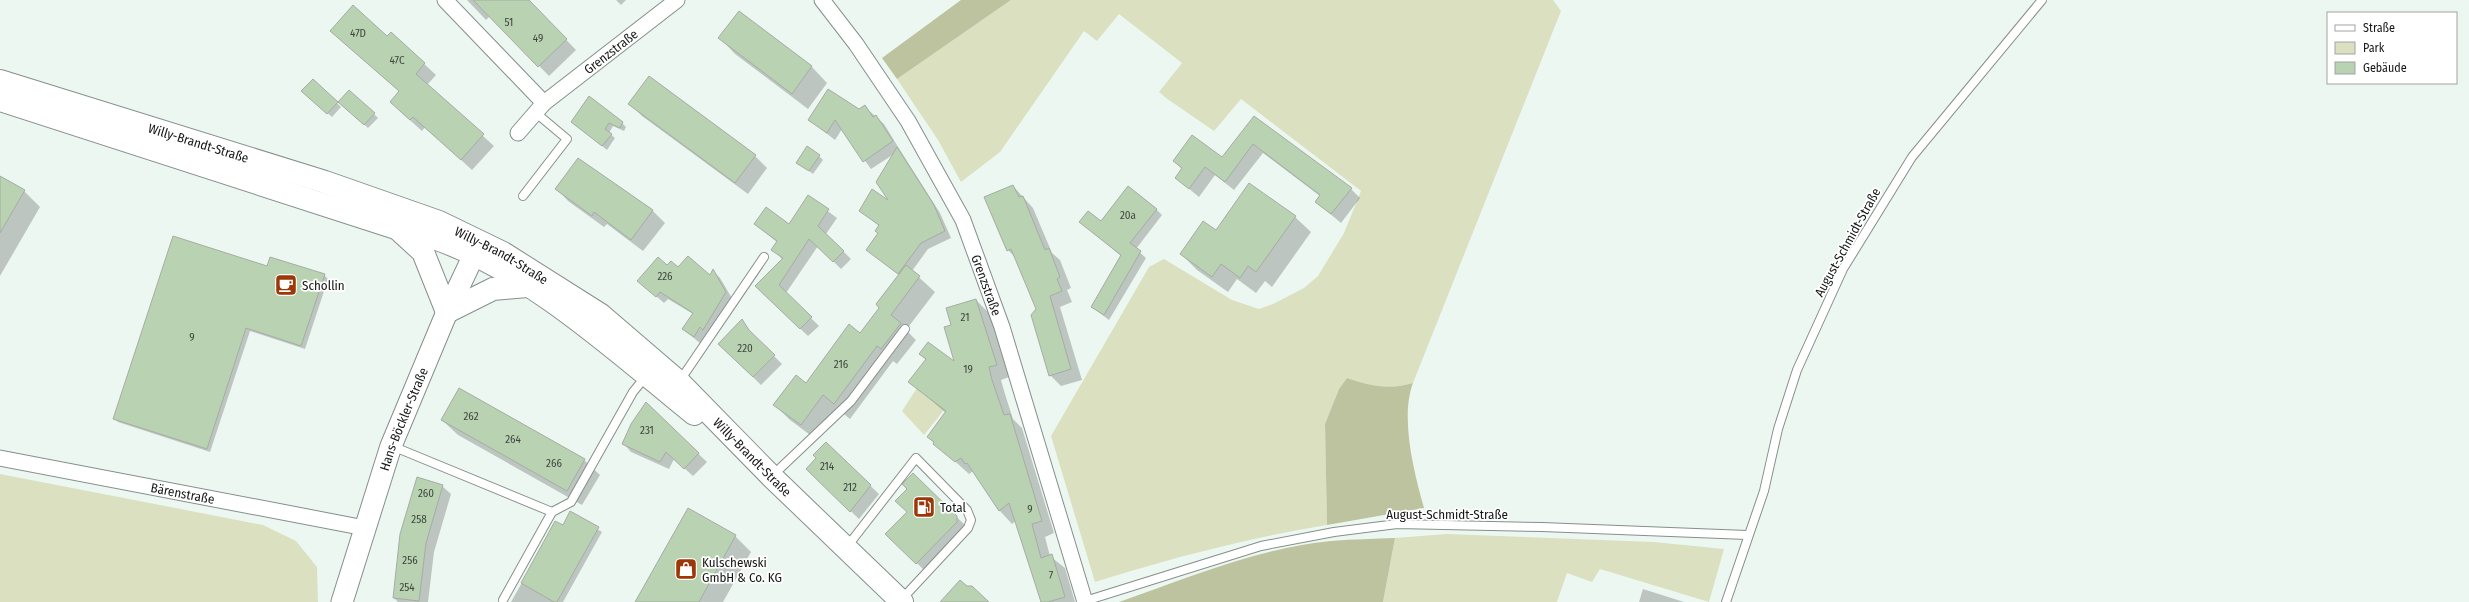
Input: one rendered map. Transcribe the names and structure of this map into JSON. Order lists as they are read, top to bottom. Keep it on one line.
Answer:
{"streets":{"main road":["Willy-Brandt-Straße","Hans-Böckler-Straße"],"street":["Grenzstraße","Bärenstraße"],"lane":["August-Schmidt-Straße"]},"crossings":[["Grenzstraße","August-Schmidt-Straße"],["Willy-Brandt-Straße","Hans-Böckler-Straße"],["Hans-Böckler-Straße","Bärenstraße"]],"places":{"cafe":["Schollin"],"fuel station":["Total"],"shop":["Kulschewski GmbH & Co. KG"]},"house_numbers":["51","47D","49","47C","20a","226","21","9","220","216","19","262","231","264","266","214","212","260","9","258","256","7","254"],"legend":["Straße","Park","Gebäude"]}
